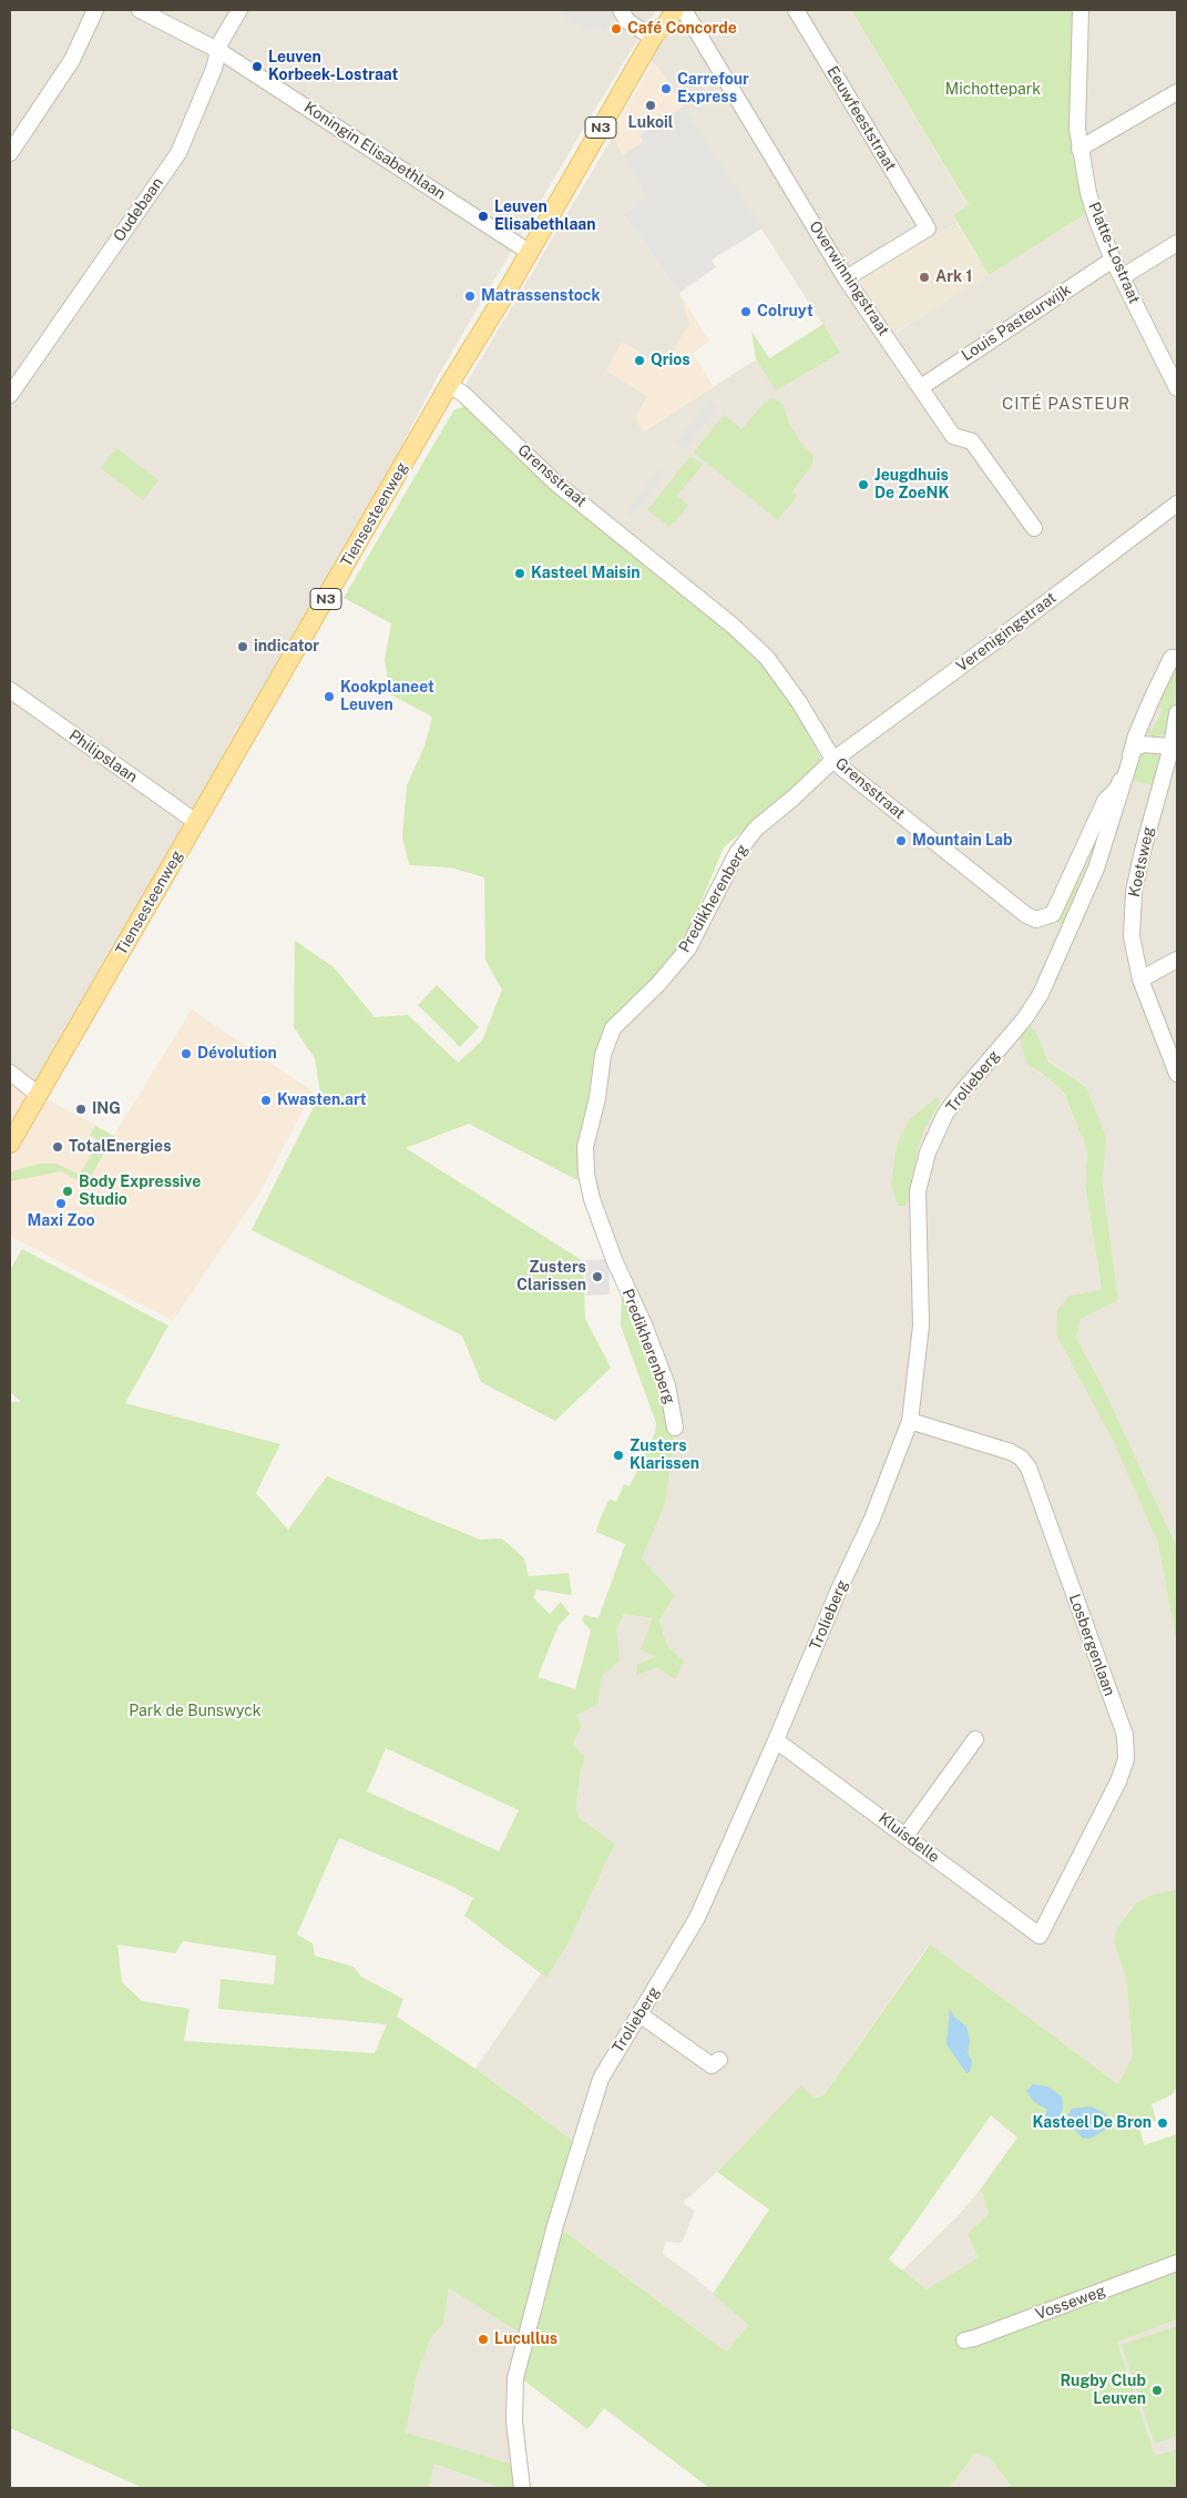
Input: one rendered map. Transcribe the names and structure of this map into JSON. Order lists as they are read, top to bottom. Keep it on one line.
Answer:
{"streets":{"main road":["N3","Tiensesteenweg"],"street":["Eeuwfeeststraat","Koningin Elisabethlaan","Oudebaan","Platte-Lostraat","Overwinningstraat","Louis Pasteurwijk","Grensstraat","Verenigingstraat","Philipslaan","Koetsweg","Predikherenberg","Trolieberg","Losbergenlaan","Kluisdelle","Vosseweg"]},"crossings":[["Eeuwfeeststraat","Overwinningstraat"],["Koningin Elisabethlaan","Oudebaan"],["Koningin Elisabethlaan","Tiensesteenweg"],["Platte-Lostraat","Louis Pasteurwijk"],["Overwinningstraat","Louis Pasteurwijk"],["Grensstraat","Tiensesteenweg"],["Grensstraat","Verenigingstraat"],["Grensstraat","Predikherenberg"],["Grensstraat","Trolieberg"],["Tiensesteenweg","Philipslaan"],["Verenigingstraat","Predikherenberg"],["Trolieberg","Losbergenlaan"],["Trolieberg","Kluisdelle"],["Losbergenlaan","Kluisdelle"]],"districts":["CITÉ PASTEUR"],"parks":["Michottepark","Park de Bunswyck"],"places":["Café Concorde","Leuven Korbeek-Lostraat","Carrefour Express","Lukoil","Leuven Elisabethlaan","Ark 1","Matrassenstock","Colruyt","Qrios","Jeugdhuis De ZoeNK","Kasteel Maisin","indicator","Kookplaneet Leuven","Mountain Lab","Dévolution","Kwasten.art","ING","TotalEnergies","Body Expressive Studio","Maxi Zoo","Zusters Clarissen","Zusters Klarissen","Kasteel De Bron","Lucullus","Rugby Club Leuven"]}
